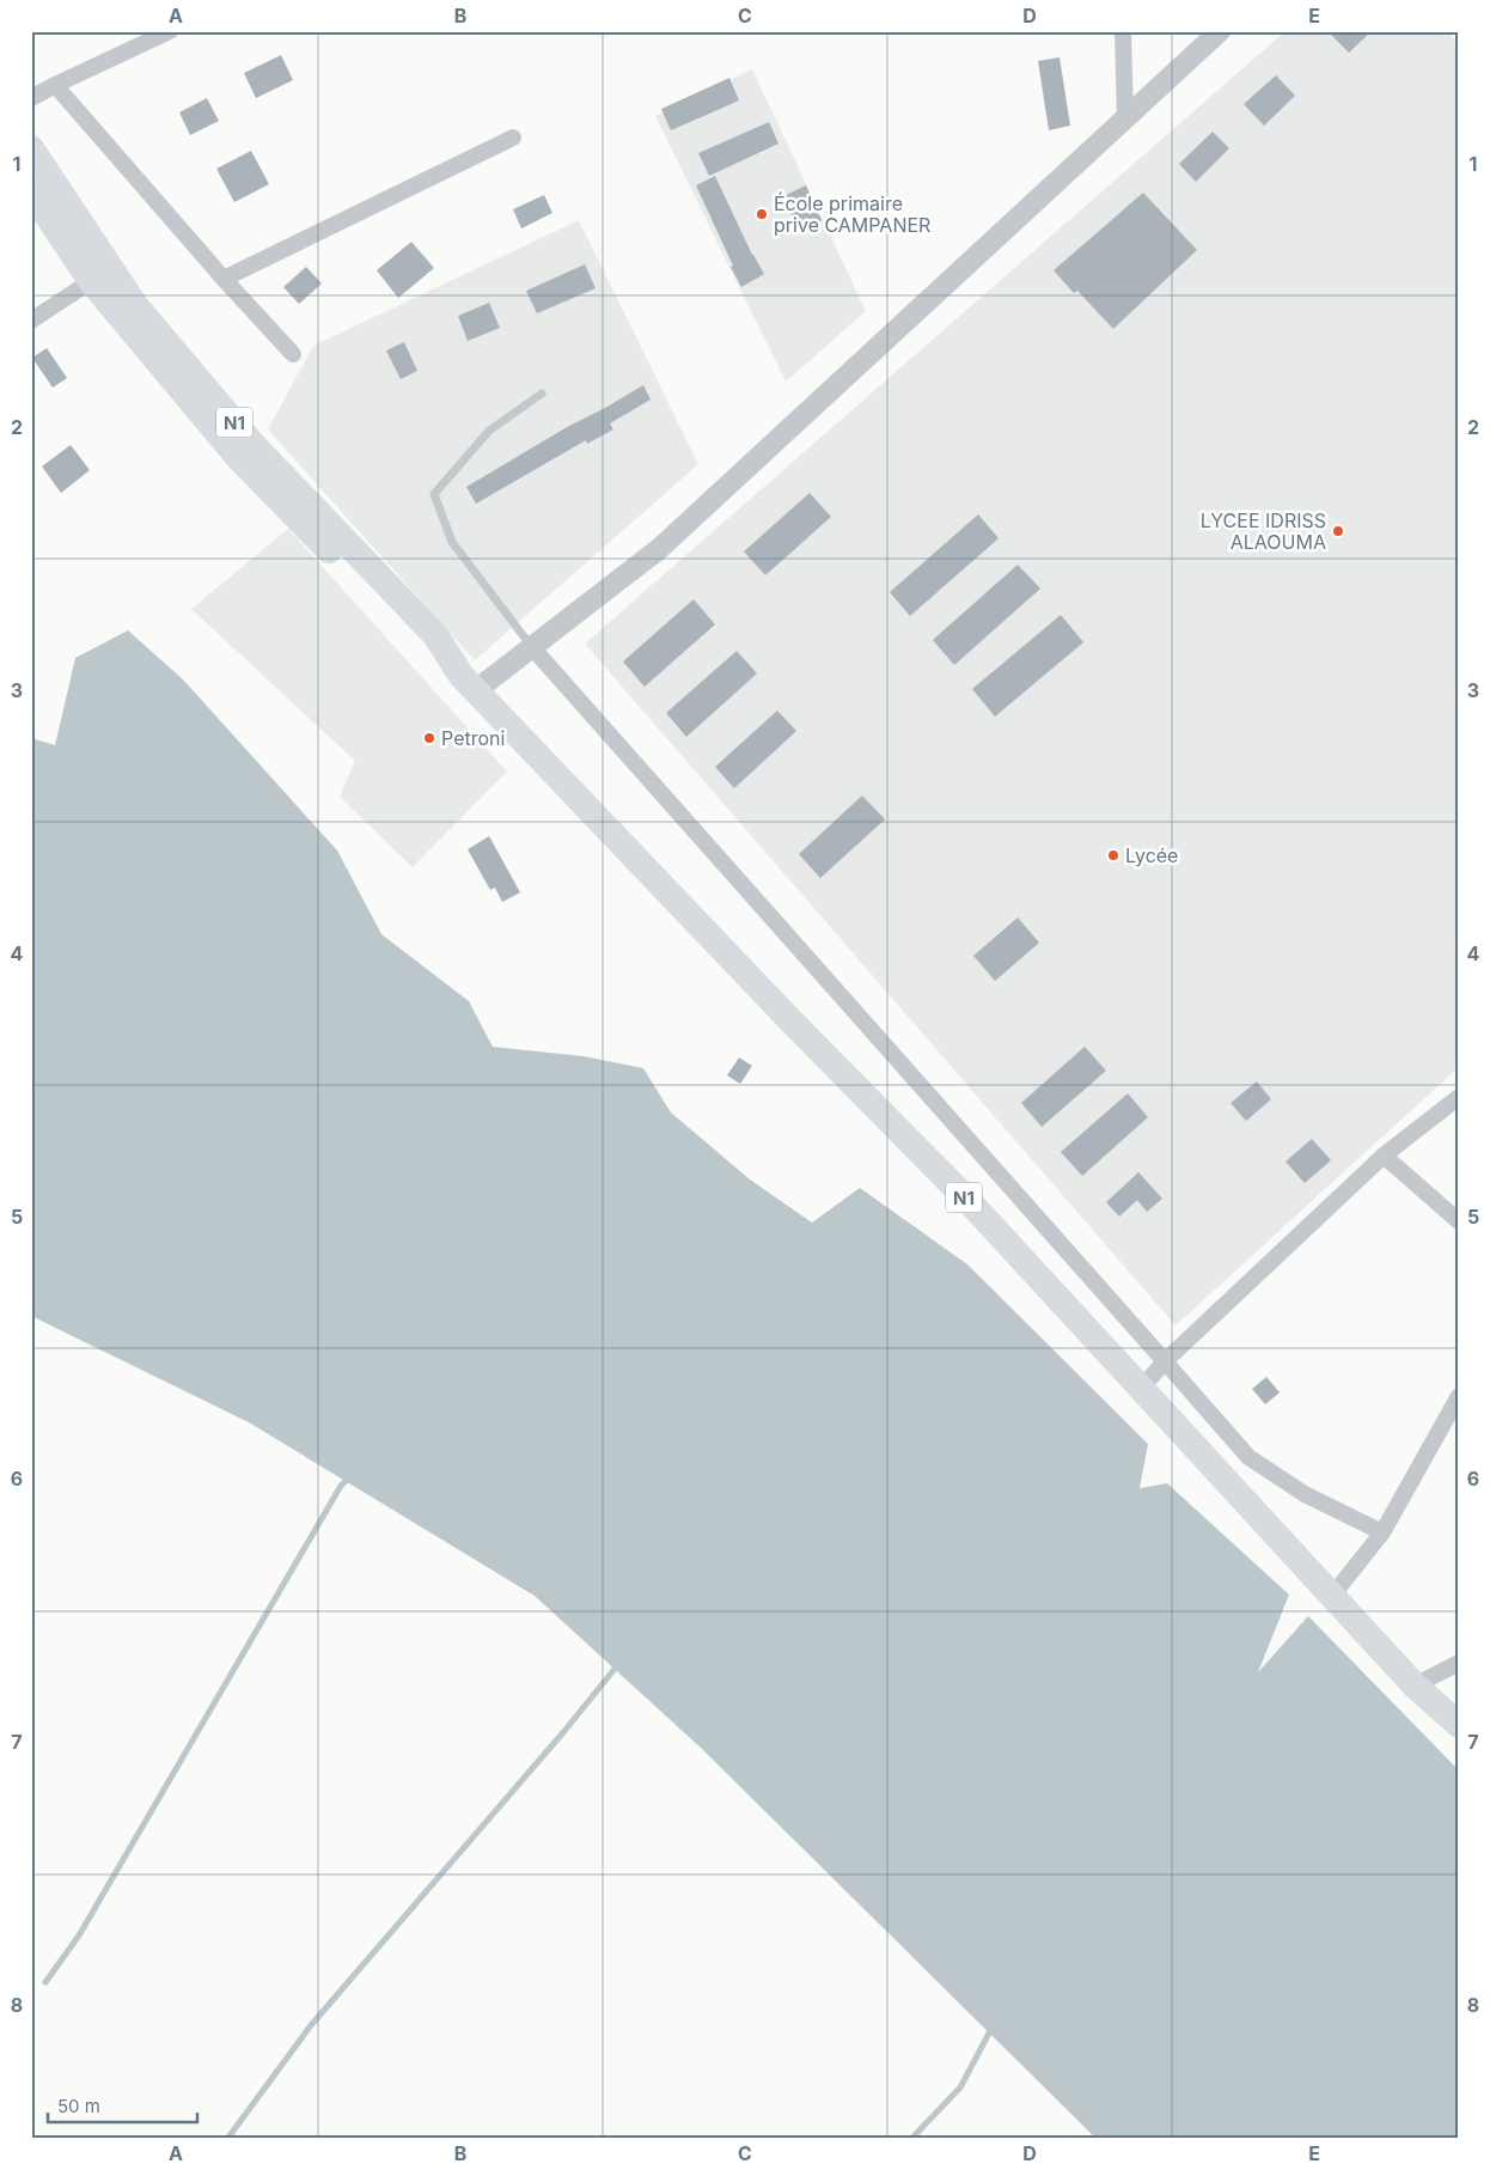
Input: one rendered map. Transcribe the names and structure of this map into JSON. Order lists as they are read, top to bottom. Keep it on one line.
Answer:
{"streets":{"highway":["N1"]},"places":["École primaire prive CAMPANER","LYCEE IDRISS ALAOUMA","Petroni","Lycée"],"scale_bar":"50 m","grid":{"columns":["A","B","C","D","E"],"rows":["1","2","3","4","5","6","7","8"]}}
